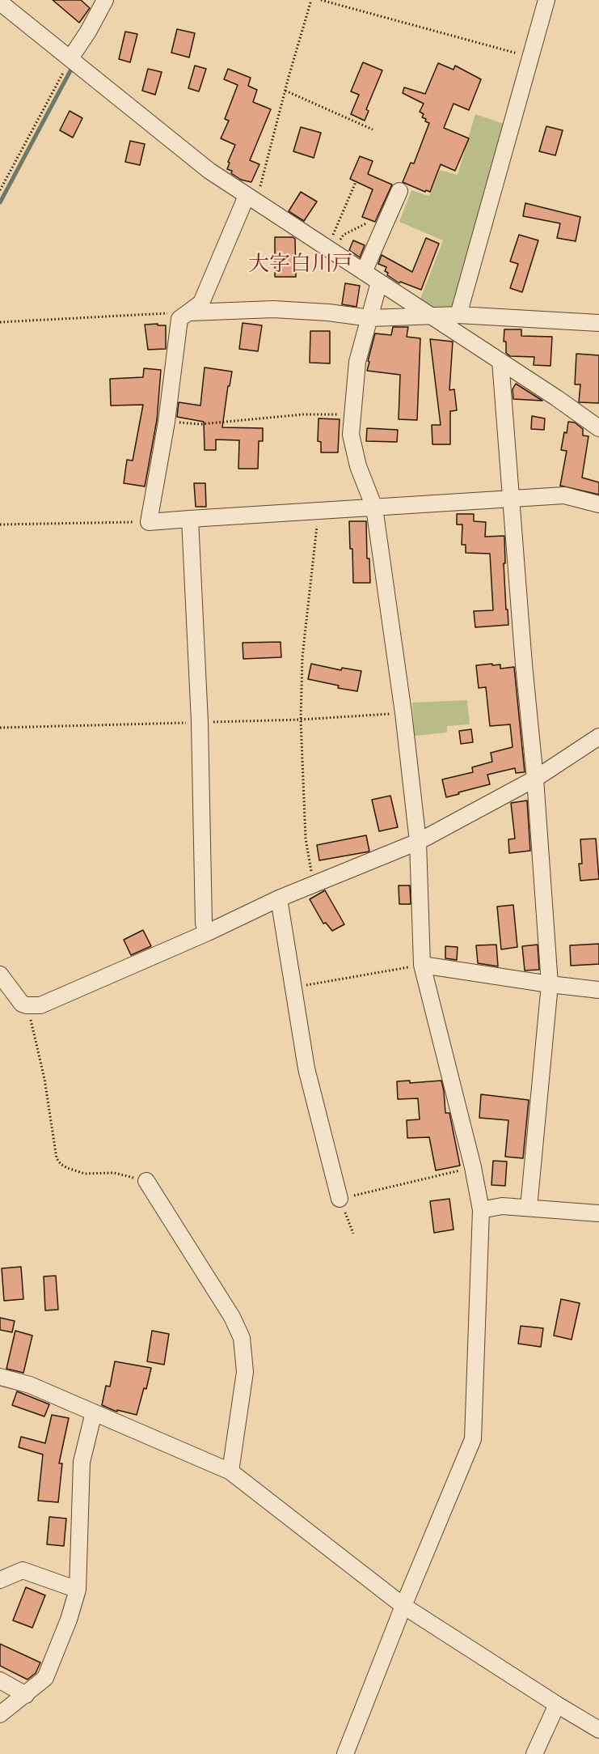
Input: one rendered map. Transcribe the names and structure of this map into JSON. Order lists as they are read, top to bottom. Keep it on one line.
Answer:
{"districts":["大字白川戸"]}
